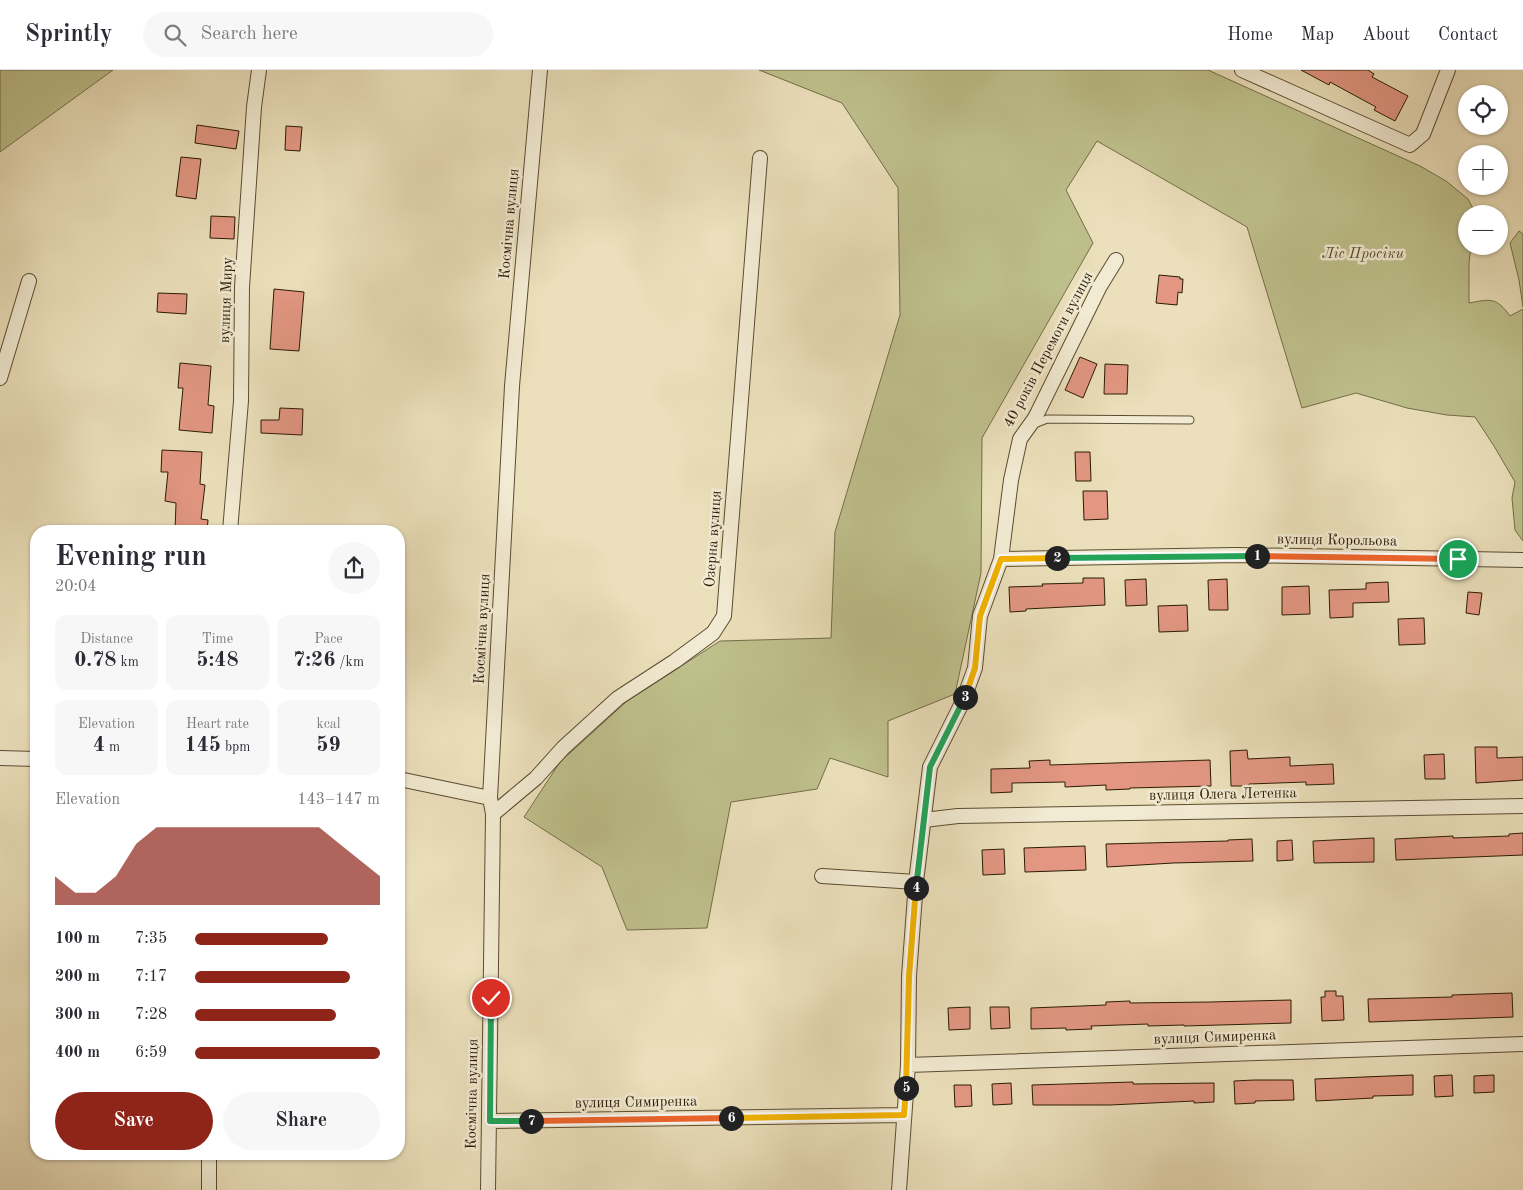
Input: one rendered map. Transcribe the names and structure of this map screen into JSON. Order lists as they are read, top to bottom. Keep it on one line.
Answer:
{"streets":{"street":["Космічна вулиця","вулиця Миру","40 років Перемоги вулиця","Озерна вулиця","вулиця Корольова","вулиця Олега Летенка","вулиця Симиренка"]},"crossings":[["Космічна вулиця","Озерна вулиця"],["Космічна вулиця","вулиця Симиренка"],["40 років Перемоги вулиця","вулиця Корольова"],["40 років Перемоги вулиця","вулиця Олега Летенка"],["40 років Перемоги вулиця","вулиця Симиренка"]],"parks":["Ліс Просіки"],"page":{"header":"Sprintly","search":"Search here","nav":["Home","Map","About","Contact"],"map_buttons":["+","−"],"heading":["Evening run","20:04"],"pins":["1","2","3","4","5","6","7"],"stats":[["Distance","0.78 km"],["Time","5:48"],["Pace","7:26 /km"],["Elevation","4 m"],["Heart rate","145 bpm"],["kcal","59"]],"chart":["Elevation","143–147 m"],"list":[{"name":"100 m","note":"7:35"},{"name":"200 m","note":"7:17"},{"name":"300 m","note":"7:28"},{"name":"400 m","note":"6:59"}],"buttons":["Save","Share"]}}
